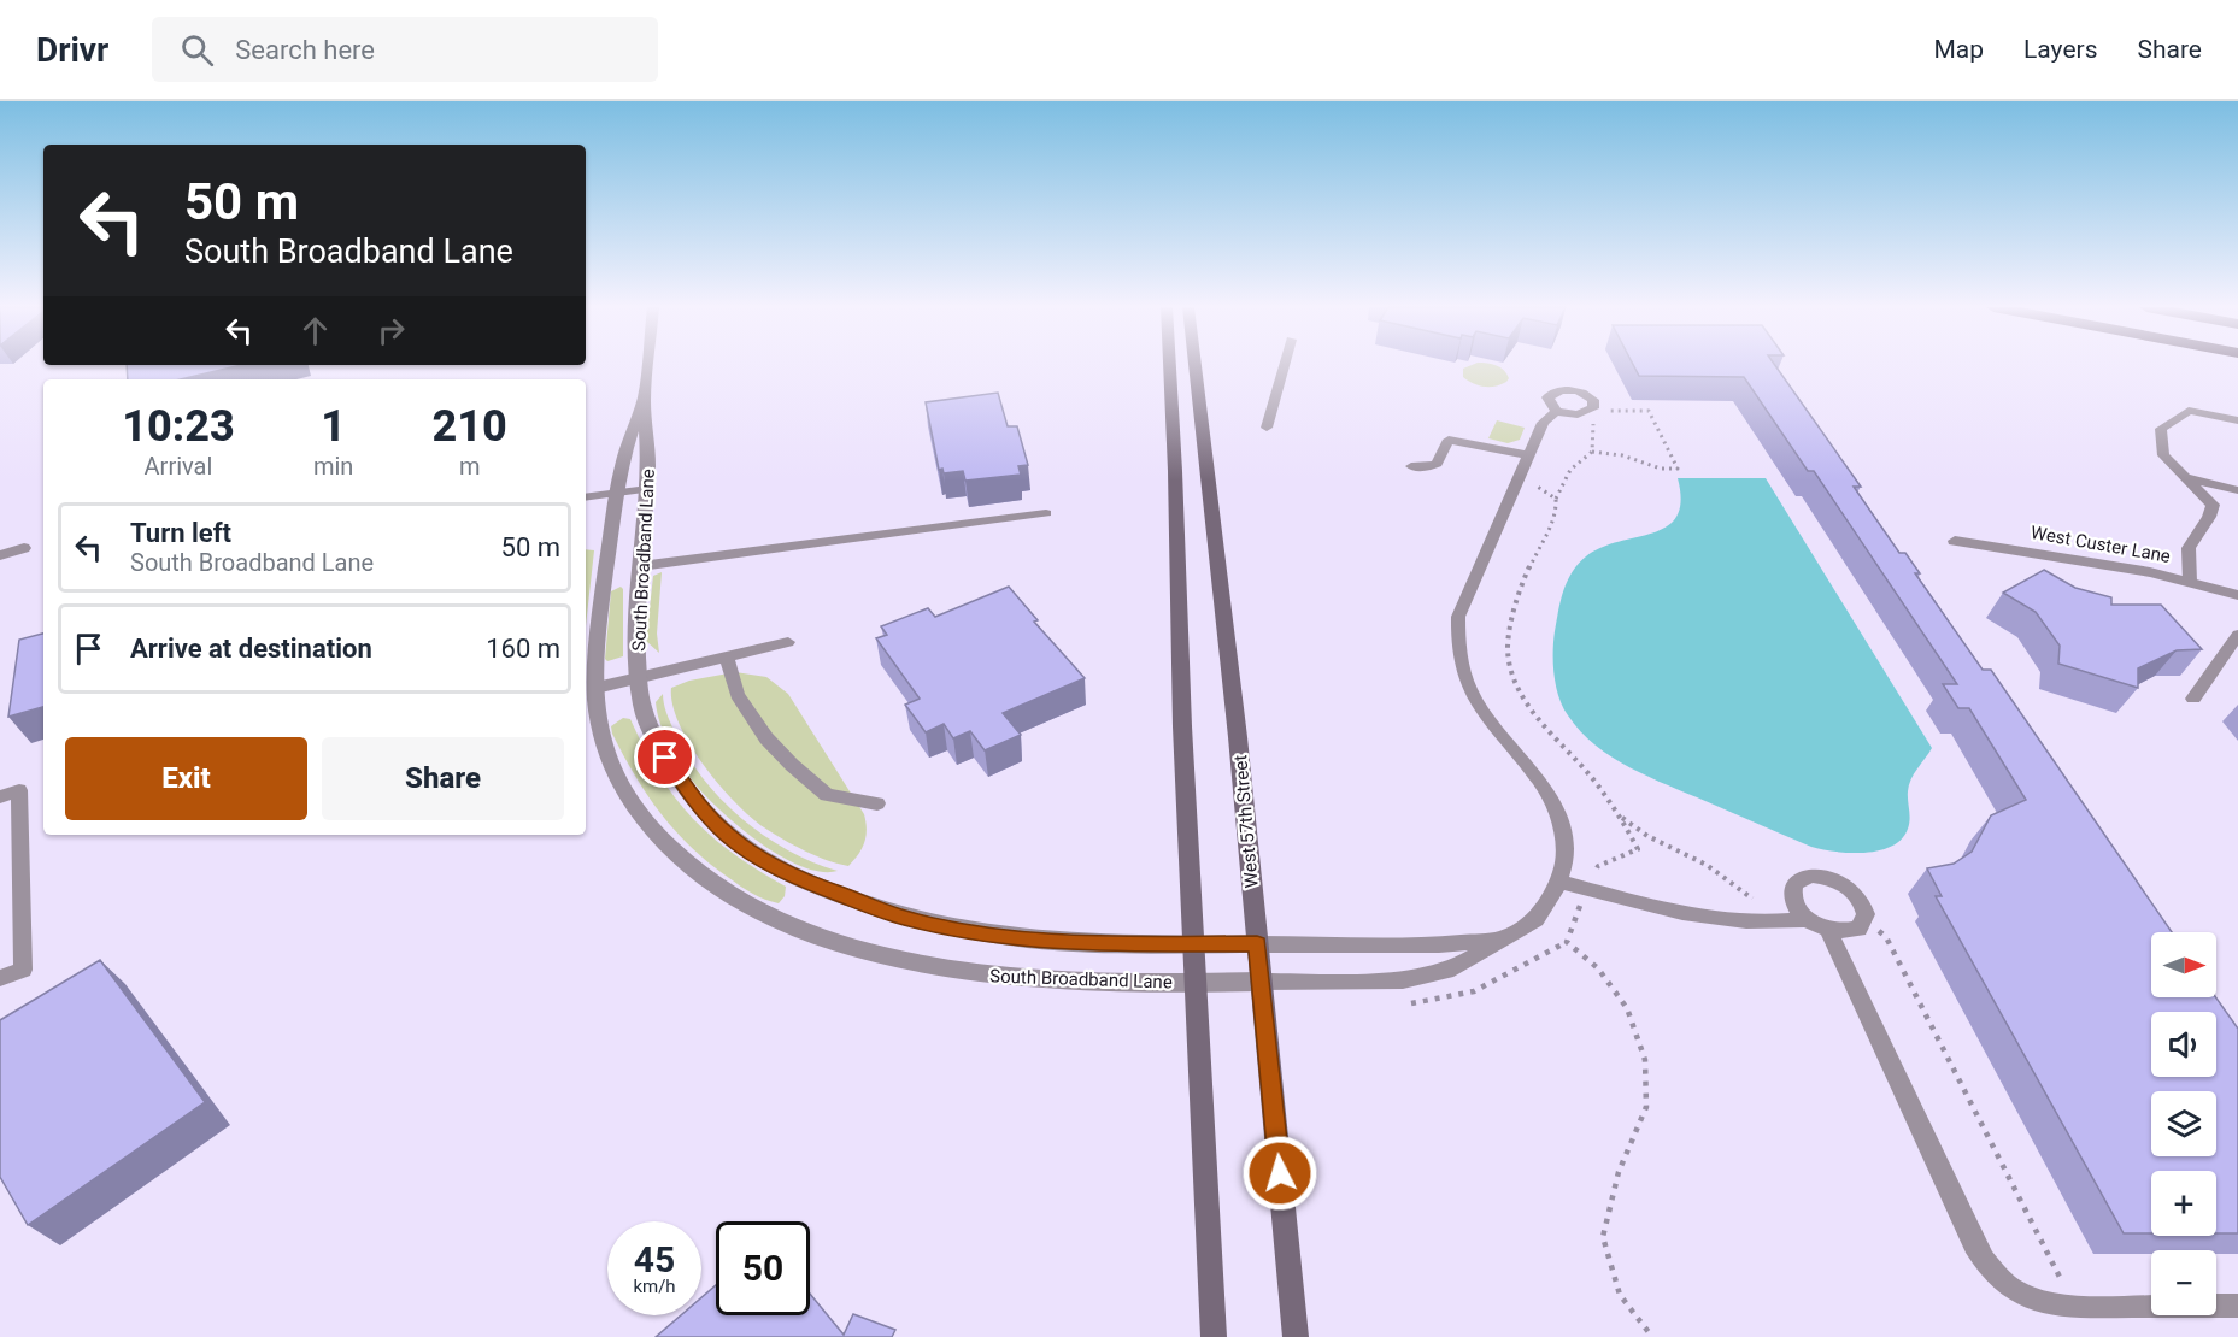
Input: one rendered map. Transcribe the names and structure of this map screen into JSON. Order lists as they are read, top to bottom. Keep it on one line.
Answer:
{"streets":{"main road":["West 57th Street"],"street":["West Custer Lane","South Broadband Lane"]},"crossings":[["South Broadband Lane","West 57th Street"]],"north":"right","page":{"header":"Drivr","search":"Search here","nav":["Map","Layers","Share"],"turn":["50 m","South Broadband Lane"],"eta":["10:23","Arrival","1","min","210","m"],"list":[{"name":"Turn left","note":"South Broadband Lane","value":"50 m"},{"name":"Arrive at destination","value":"160 m"}],"buttons":["Exit","Share"],"map_buttons":["+","−"],"speed":"45 km/h","limit":"50"}}
